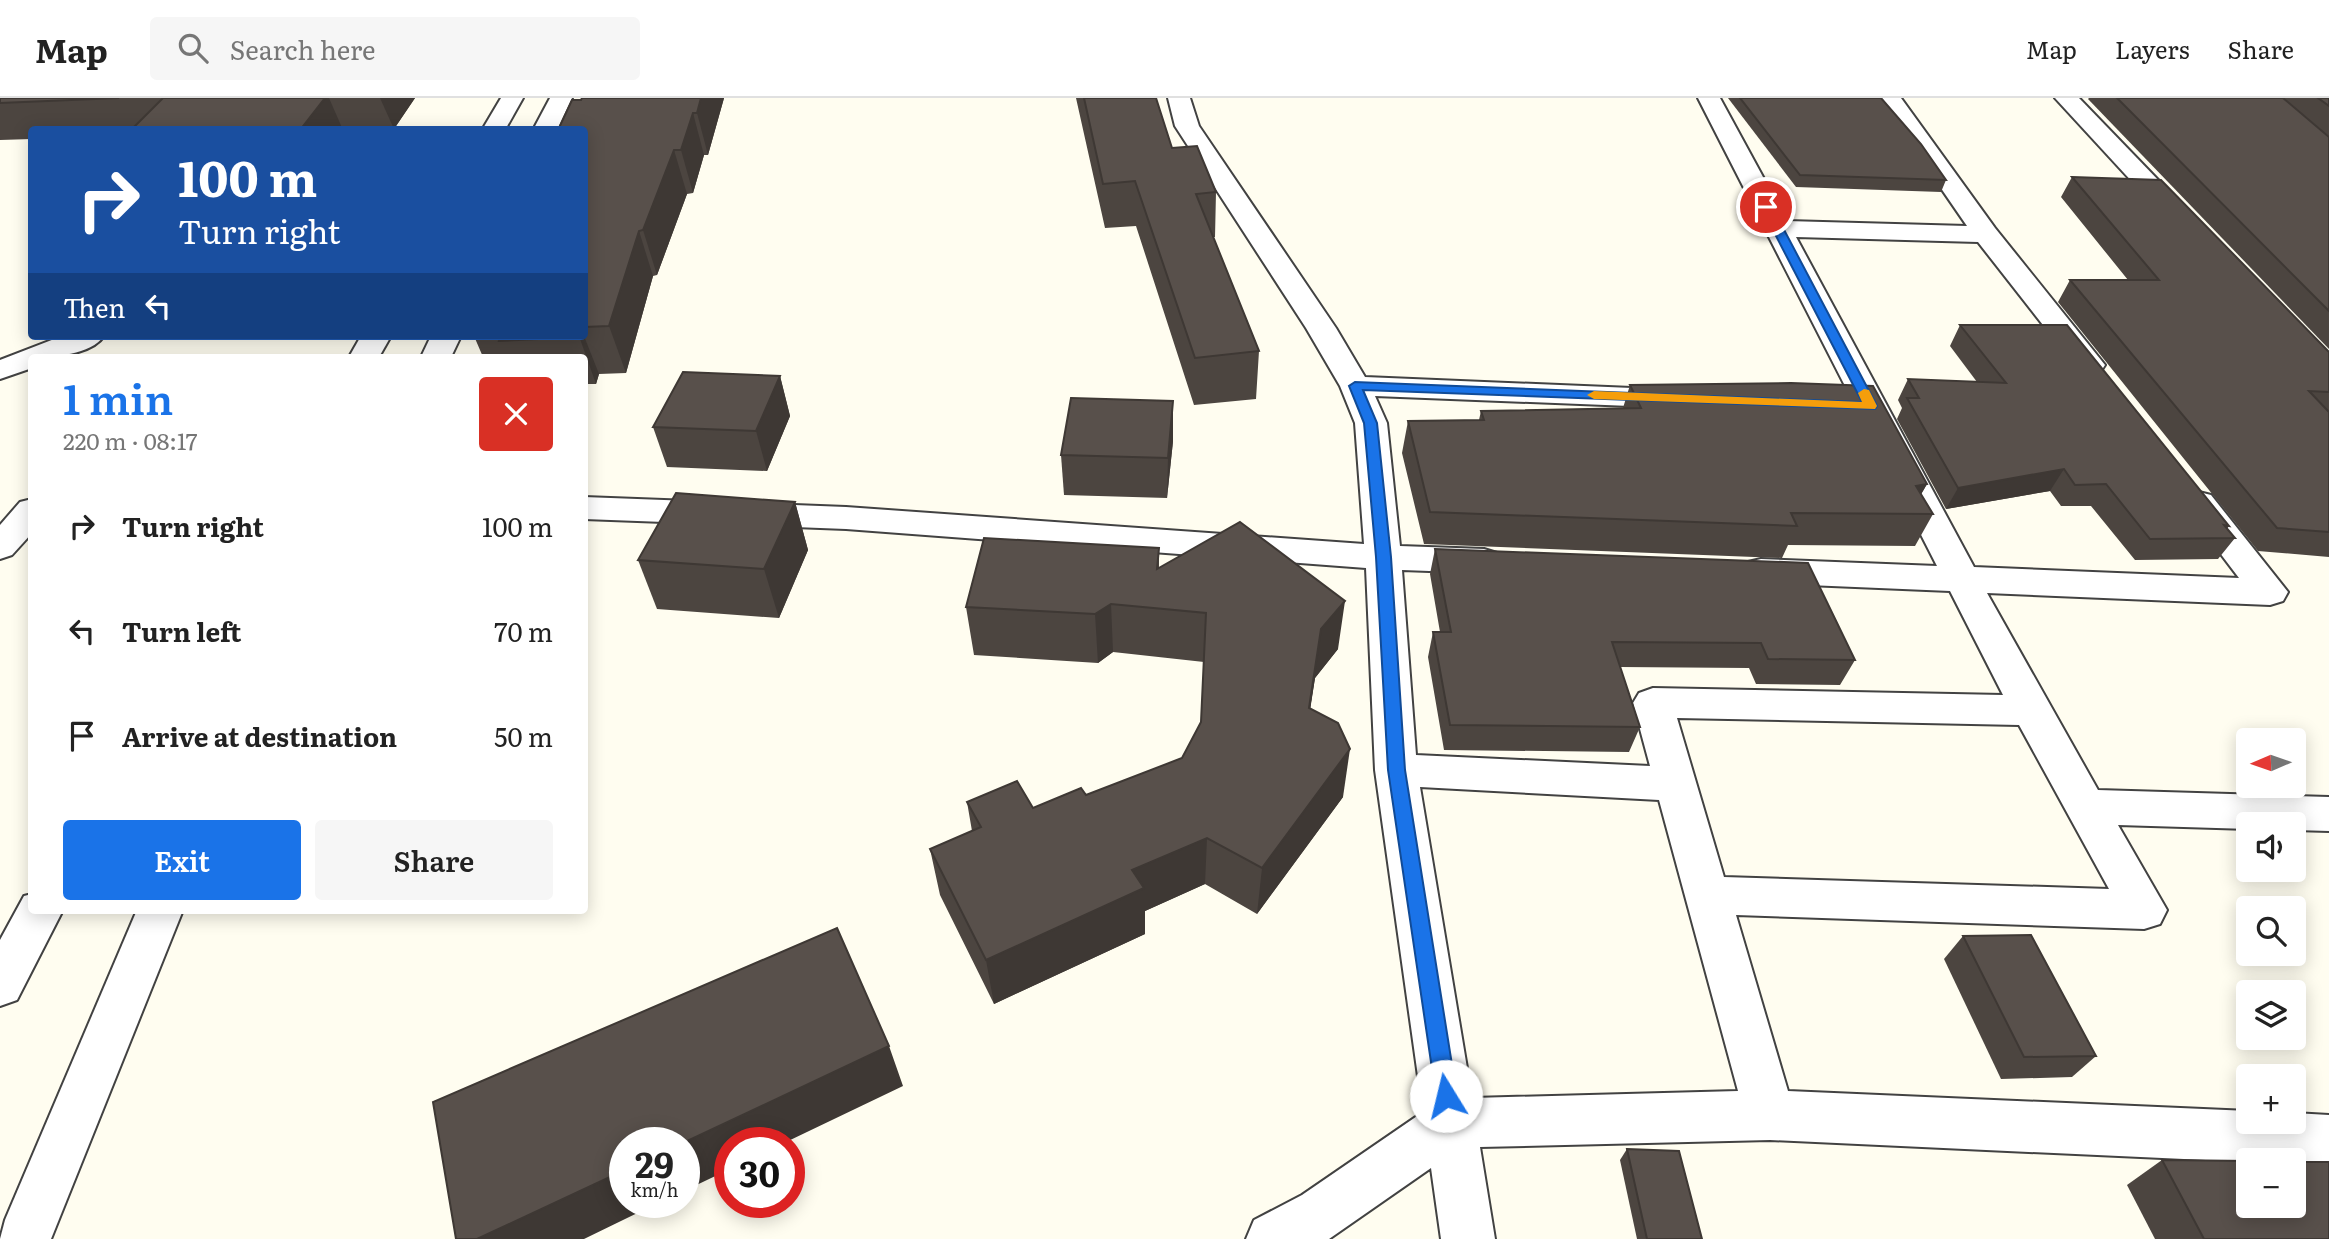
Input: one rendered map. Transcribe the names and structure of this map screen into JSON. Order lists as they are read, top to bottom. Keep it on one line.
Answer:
{"north":"left","page":{"header":"Map","search":"Search here","nav":["Map","Layers","Share"],"turn":["100 m","Turn right"],"then":"Then","heading":["1 min","220 m · 08:17"],"list":[{"name":"Turn right","value":"100 m"},{"name":"Turn left","value":"70 m"},{"name":"Arrive at destination","value":"50 m"}],"map_buttons":["+","−"],"buttons":["Exit","Share"],"speed":"29 km/h","limit":"30"}}
